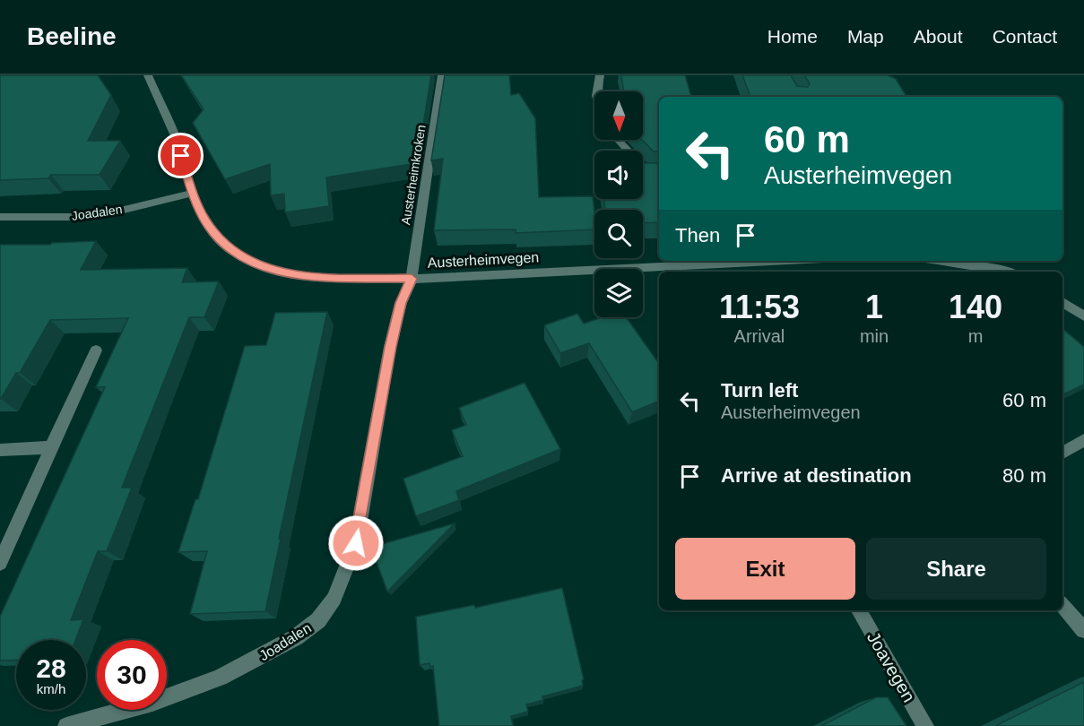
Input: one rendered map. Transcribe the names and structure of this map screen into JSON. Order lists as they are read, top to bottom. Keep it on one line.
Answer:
{"streets":{"street":["Austerheimkroken","Joadalen","Austerheimvegen","Joavegen"]},"crossings":[["Austerheimkroken","Joadalen"],["Austerheimkroken","Austerheimvegen"],["Joadalen","Austerheimvegen"]],"north":"bottom","page":{"header":"Beeline","nav":["Home","Map","About","Contact"],"turn":["60 m","Austerheimvegen"],"then":"Then","eta":["11:53","Arrival","1","min","140","m"],"list":[{"name":"Turn left","note":"Austerheimvegen","value":"60 m"},{"name":"Arrive at destination","value":"80 m"}],"buttons":["Exit","Share"],"speed":"28 km/h","limit":"30"}}
